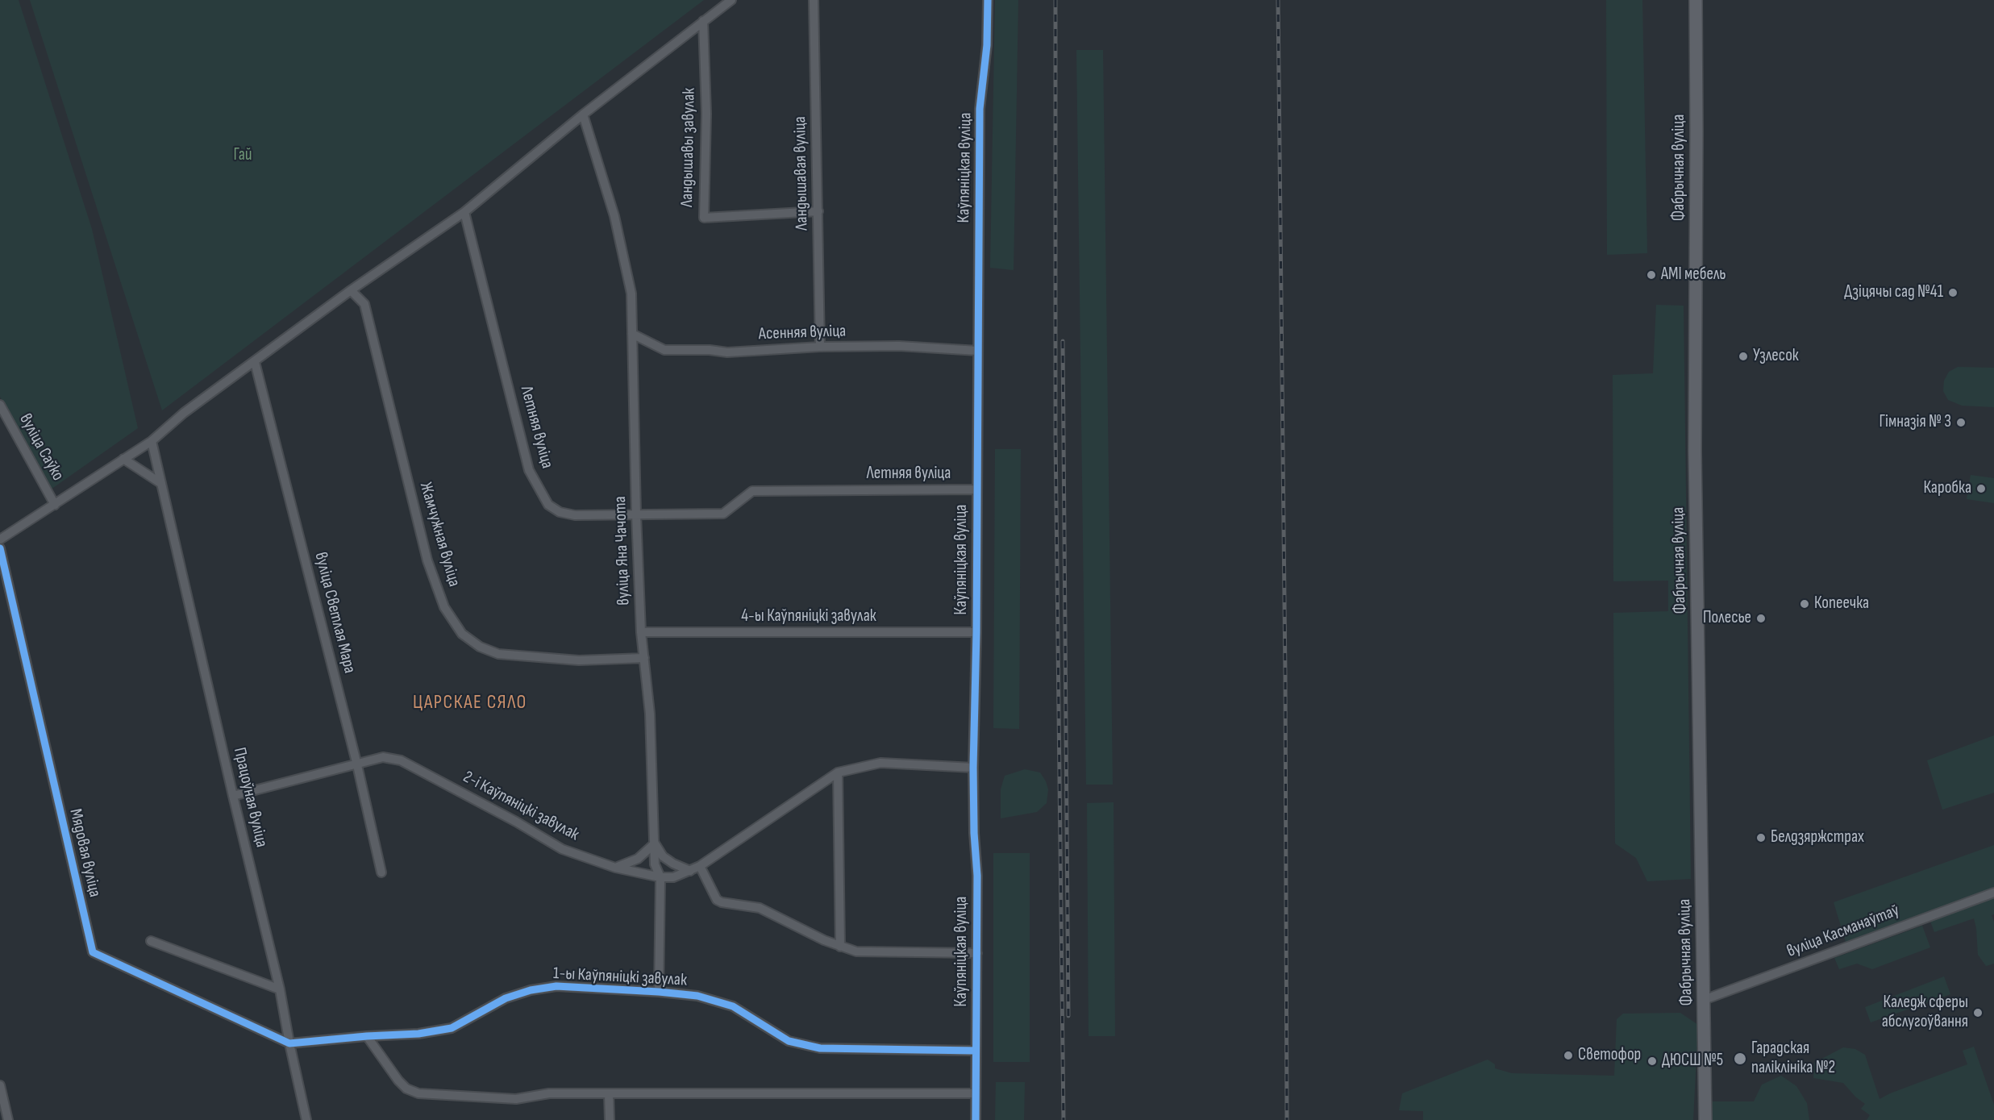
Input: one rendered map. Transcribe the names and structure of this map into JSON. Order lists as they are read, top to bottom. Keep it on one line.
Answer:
{"streets":{"main road":["Фабрычная вуліца"],"street":["Ландышавы завулак","Каўпяніцкая вуліца","Ландышавая вуліца","Асенняя вуліца","Летняя вуліца","вуліца Саўко","Жамчужная вуліца","вуліца Яна Чачота","вуліца Светлая Мара","4-ы Каўпяніцкі завулак","Працоўная вуліца","2-і Каўпяніцкі завулак","Мядовая вуліца","вуліца Касманаўтаў","1-ы Каўпяніцкі завулак"]},"crossings":[["Ландышавы завулак","Ландышавая вуліца"],["Каўпяніцкая вуліца","Асенняя вуліца"],["Каўпяніцкая вуліца","Летняя вуліца"],["Каўпяніцкая вуліца","4-ы Каўпяніцкі завулак"],["Каўпяніцкая вуліца","2-і Каўпяніцкі завулак"],["Каўпяніцкая вуліца","1-ы Каўпяніцкі завулак"],["Фабрычная вуліца","вуліца Касманаўтаў"],["Ландышавая вуліца","Асенняя вуліца"],["Асенняя вуліца","вуліца Яна Чачота"],["Летняя вуліца","вуліца Яна Чачота"],["Жамчужная вуліца","вуліца Яна Чачота"],["вуліца Яна Чачота","4-ы Каўпяніцкі завулак"],["вуліца Яна Чачота","2-і Каўпяніцкі завулак"],["вуліца Яна Чачота","1-ы Каўпяніцкі завулак"],["вуліца Светлая Мара","2-і Каўпяніцкі завулак"],["Працоўная вуліца","2-і Каўпяніцкі завулак"],["Працоўная вуліца","Мядовая вуліца"],["Працоўная вуліца","1-ы Каўпяніцкі завулак"],["Мядовая вуліца","1-ы Каўпяніцкі завулак"]],"districts":["ЦАРСКАЕ СЯЛО"],"parks":["Гай"],"places":["AMI мебель","Дзіцячы сад №41","Узлесок","Гімназія № 3","Каробка","Копеечка","Полесье","Белдзяржстрах","Каледж сферы абслугоўвання","Светофор","Гарадская паліклініка №2","ДЮСШ №5"]}
